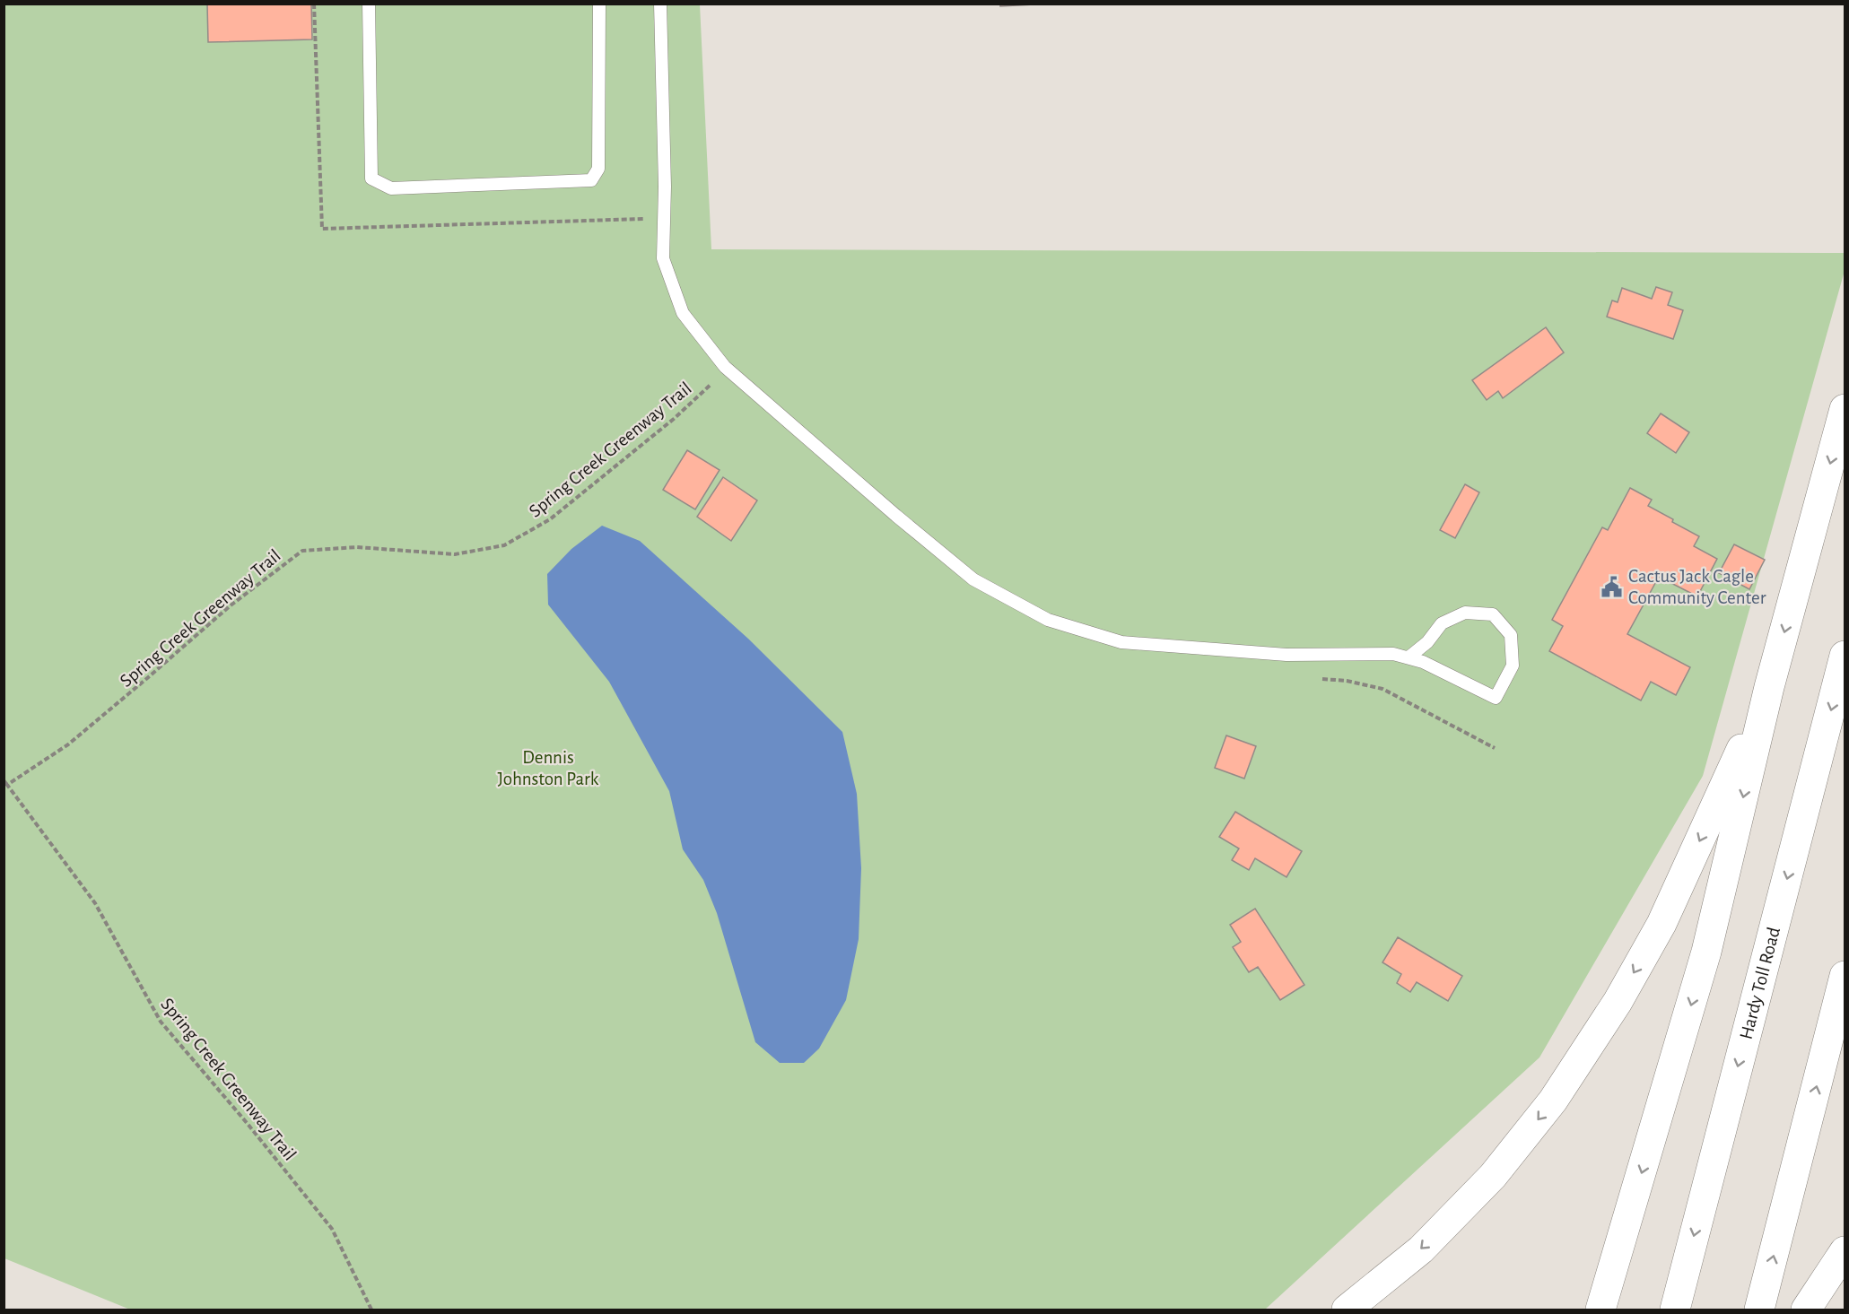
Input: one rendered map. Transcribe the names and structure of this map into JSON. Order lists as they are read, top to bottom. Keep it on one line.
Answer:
{"streets":{"highway":["Hardy Toll Road"],"path":["Spring Creek Greenway Trail"]},"parks":["Dennis Johnston Park"],"places":{"public building":["Cactus Jack Cagle Community Center"]}}
